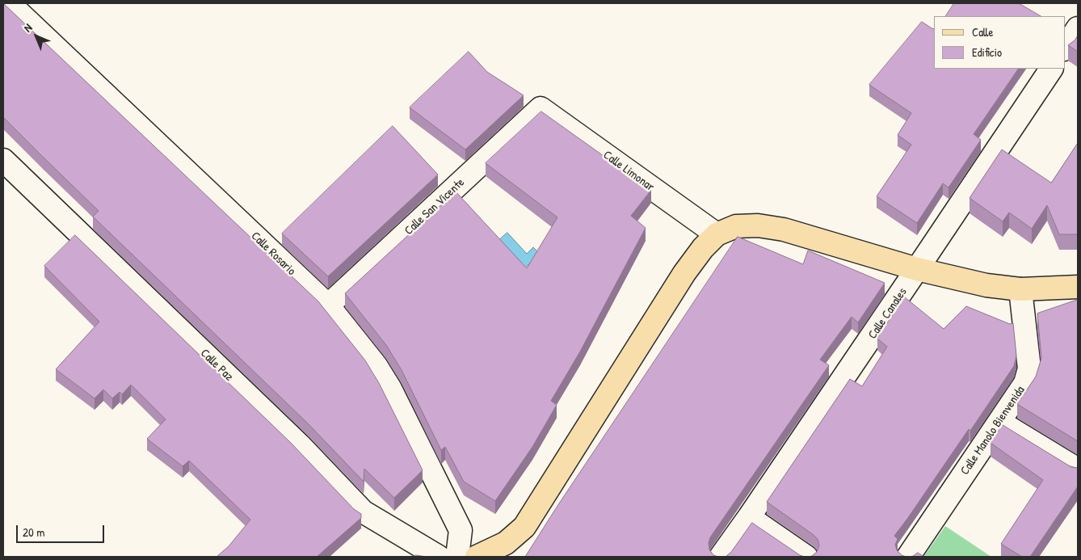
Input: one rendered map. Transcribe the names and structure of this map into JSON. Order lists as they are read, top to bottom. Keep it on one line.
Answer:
{"streets":{"street":["Calle Limonar","Calle San Vicente","Calle Rosario","Calle Canales","Calle Paz","Calle Manolo Bienvenida"]},"crossings":[["Calle Limonar","Calle San Vicente"],["Calle San Vicente","Calle Rosario"]],"legend":["Calle","Edificio"],"scale_bar":"20 m","north":"top left"}
